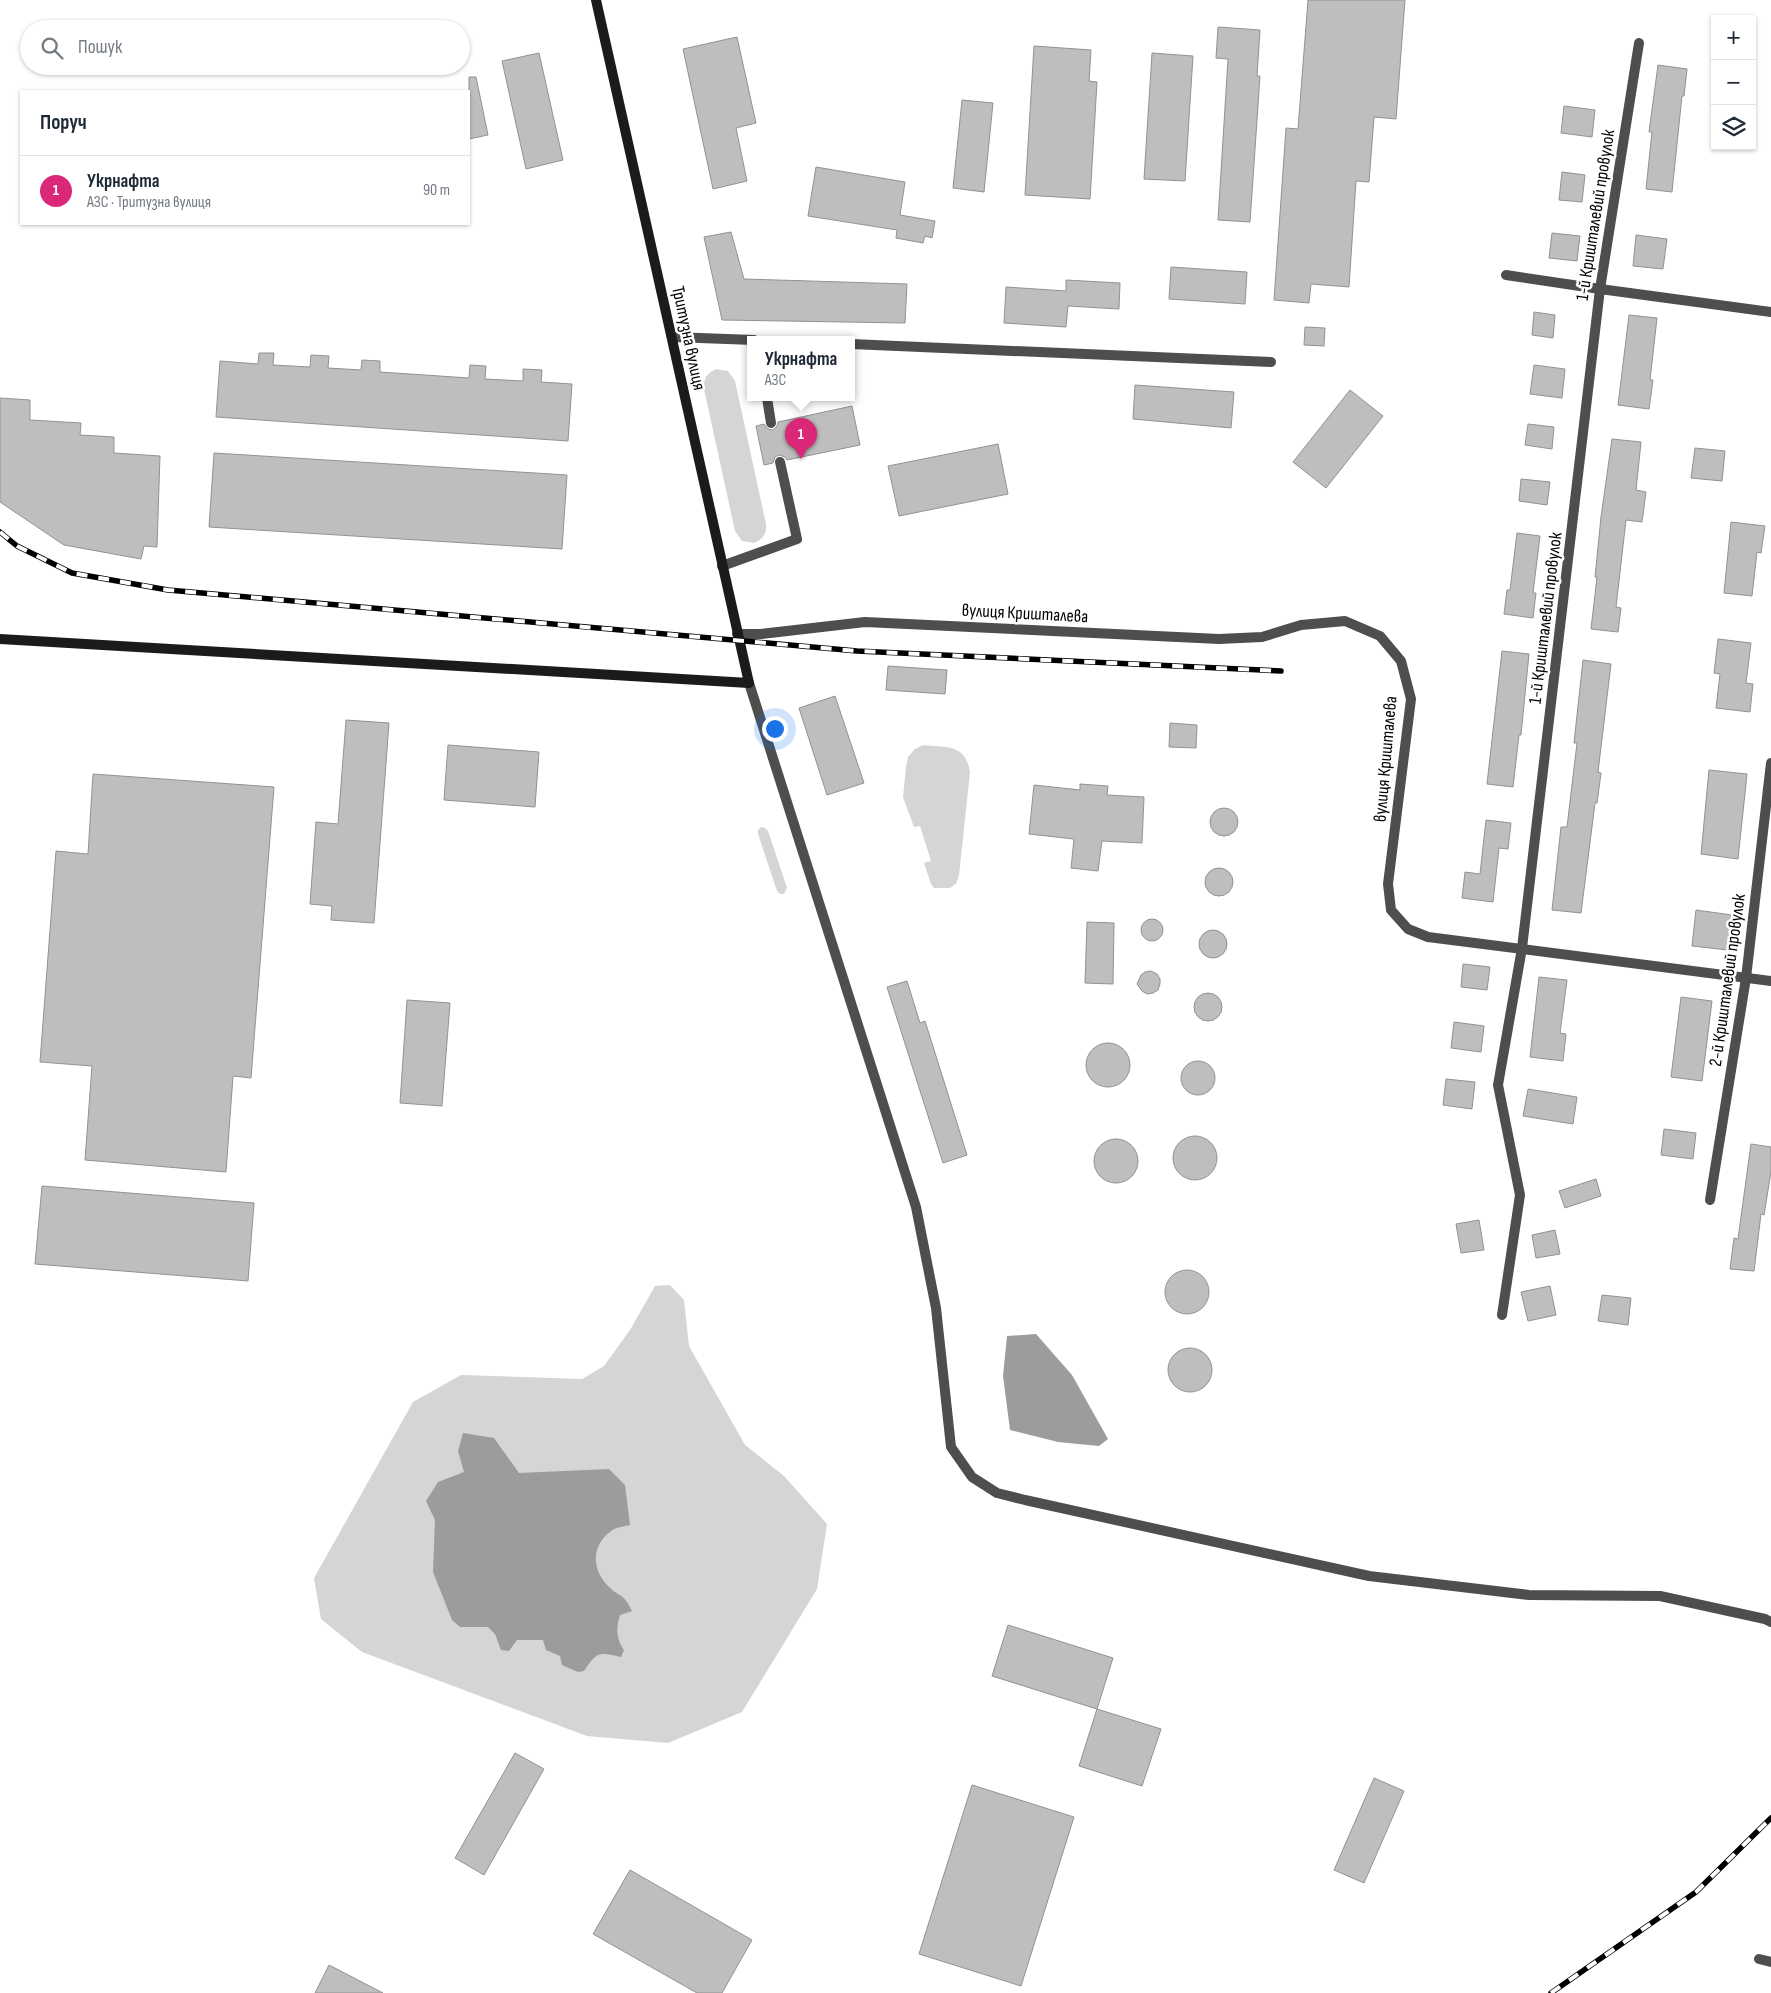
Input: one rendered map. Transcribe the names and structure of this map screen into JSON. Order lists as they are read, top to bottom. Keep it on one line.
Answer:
{"streets":{"main road":["Тритузна вулиця"],"street":["1-й Кришталевий провулок","вулиця Кришталева","2-й Кришталевий провулок"]},"crossings":[["1-й Кришталевий провулок","вулиця Кришталева"],["Тритузна вулиця","вулиця Кришталева"],["вулиця Кришталева","2-й Кришталевий провулок"]],"page":{"map_buttons":["+","−"],"search":"Пошук","heading":"Поруч","list":[{"mark":"1","name":"Укрнафта","note":"АЗС · Тритузна вулиця","value":"90 m"}],"popup":["Укрнафта","АЗС"],"pins":"1"}}
